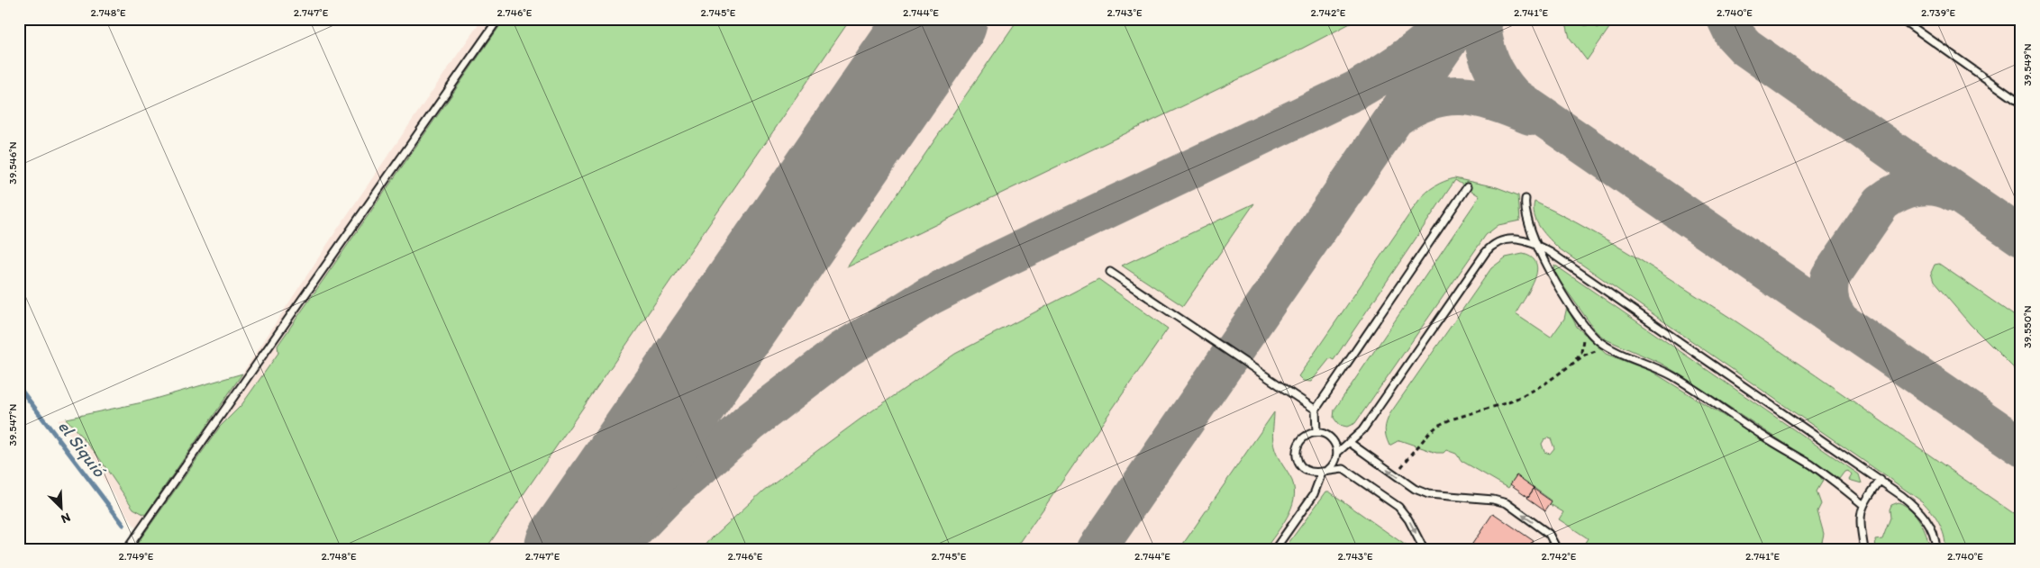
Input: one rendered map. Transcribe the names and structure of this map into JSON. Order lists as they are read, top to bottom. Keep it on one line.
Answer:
{"water":["el Siquió"],"north":"bottom right","coordinates":["2.748°E","2.747°E","2.746°E","2.745°E","2.744°E","2.743°E","2.742°E","2.741°E","2.740°E","2.739°E","39.549°N","39.546°N","39.550°N","39.547°N","2.749°E"]}
